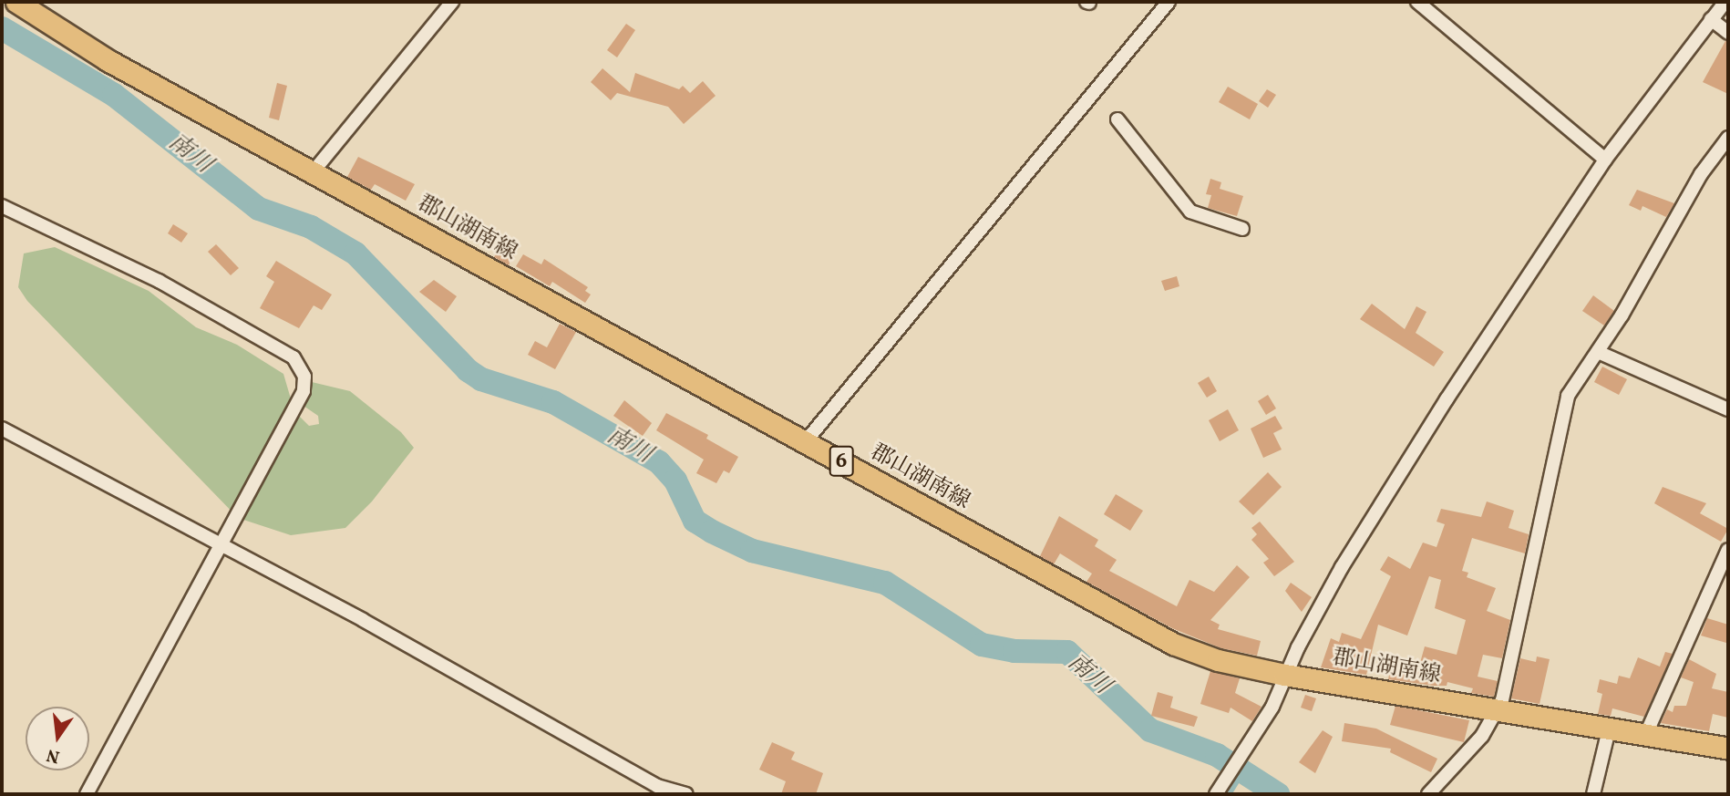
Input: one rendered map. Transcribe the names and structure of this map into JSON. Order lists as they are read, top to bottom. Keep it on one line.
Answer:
{"streets":{"main road":["郡山湖南線","6"]},"water":["南川"],"north":"bottom"}
